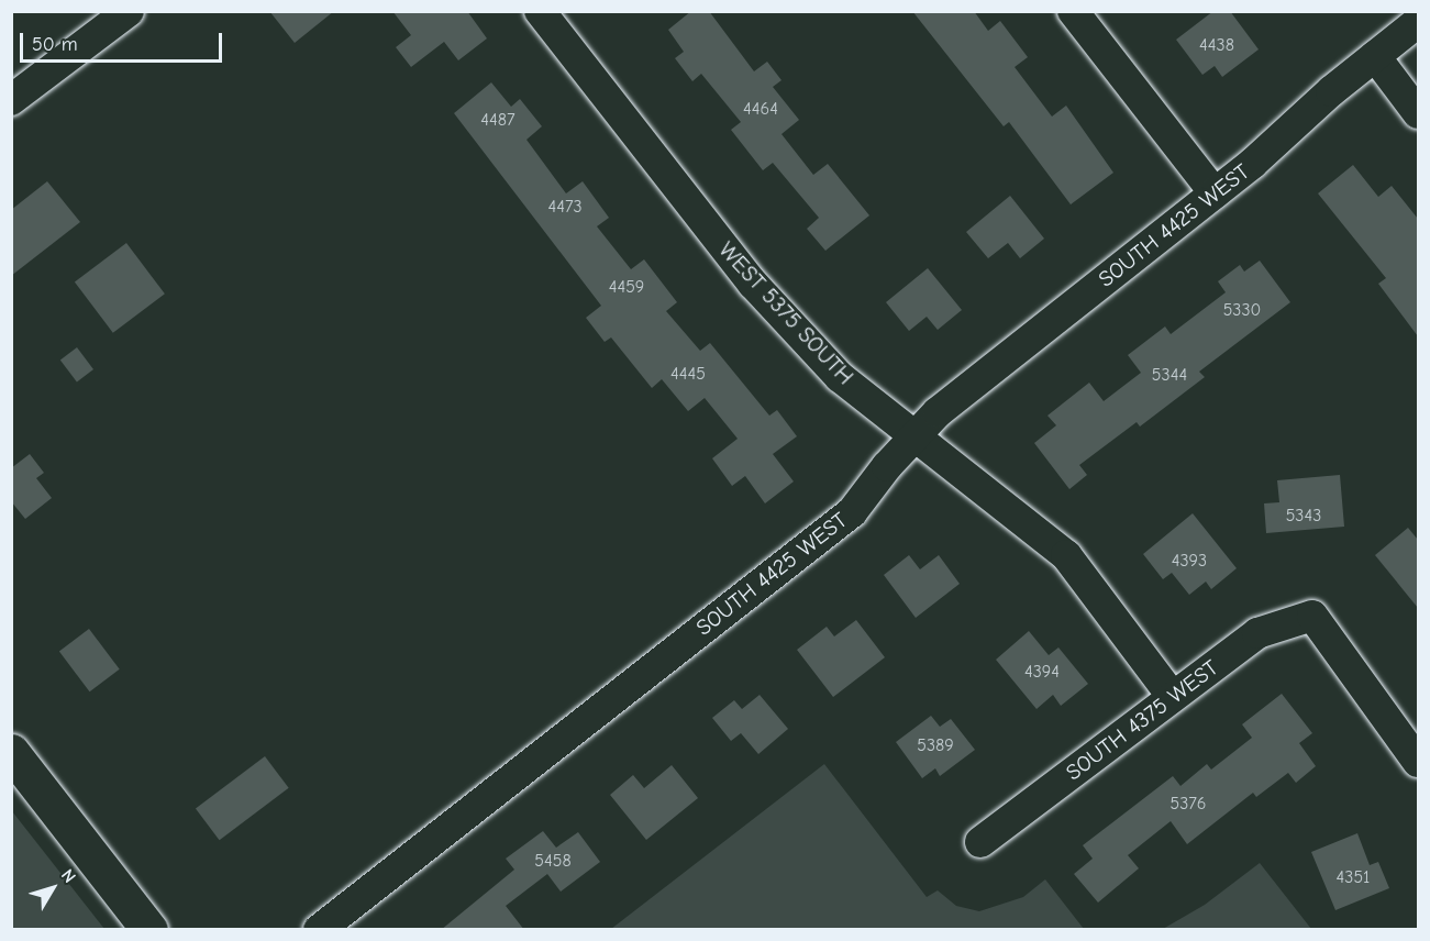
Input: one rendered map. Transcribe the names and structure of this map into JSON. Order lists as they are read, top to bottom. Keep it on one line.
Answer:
{"streets":{"street":["SOUTH 4425 WEST","WEST 5375 SOUTH","SOUTH 4375 WEST"]},"crossings":[["SOUTH 4425 WEST","WEST 5375 SOUTH"],["WEST 5375 SOUTH","SOUTH 4375 WEST"]],"house_numbers":["4438","4464","4487","4473","4459","5330","4445","5344","5343","4393","4394","5389","5376","5458","4351"],"scale_bar":"50 m","north":"top right"}
